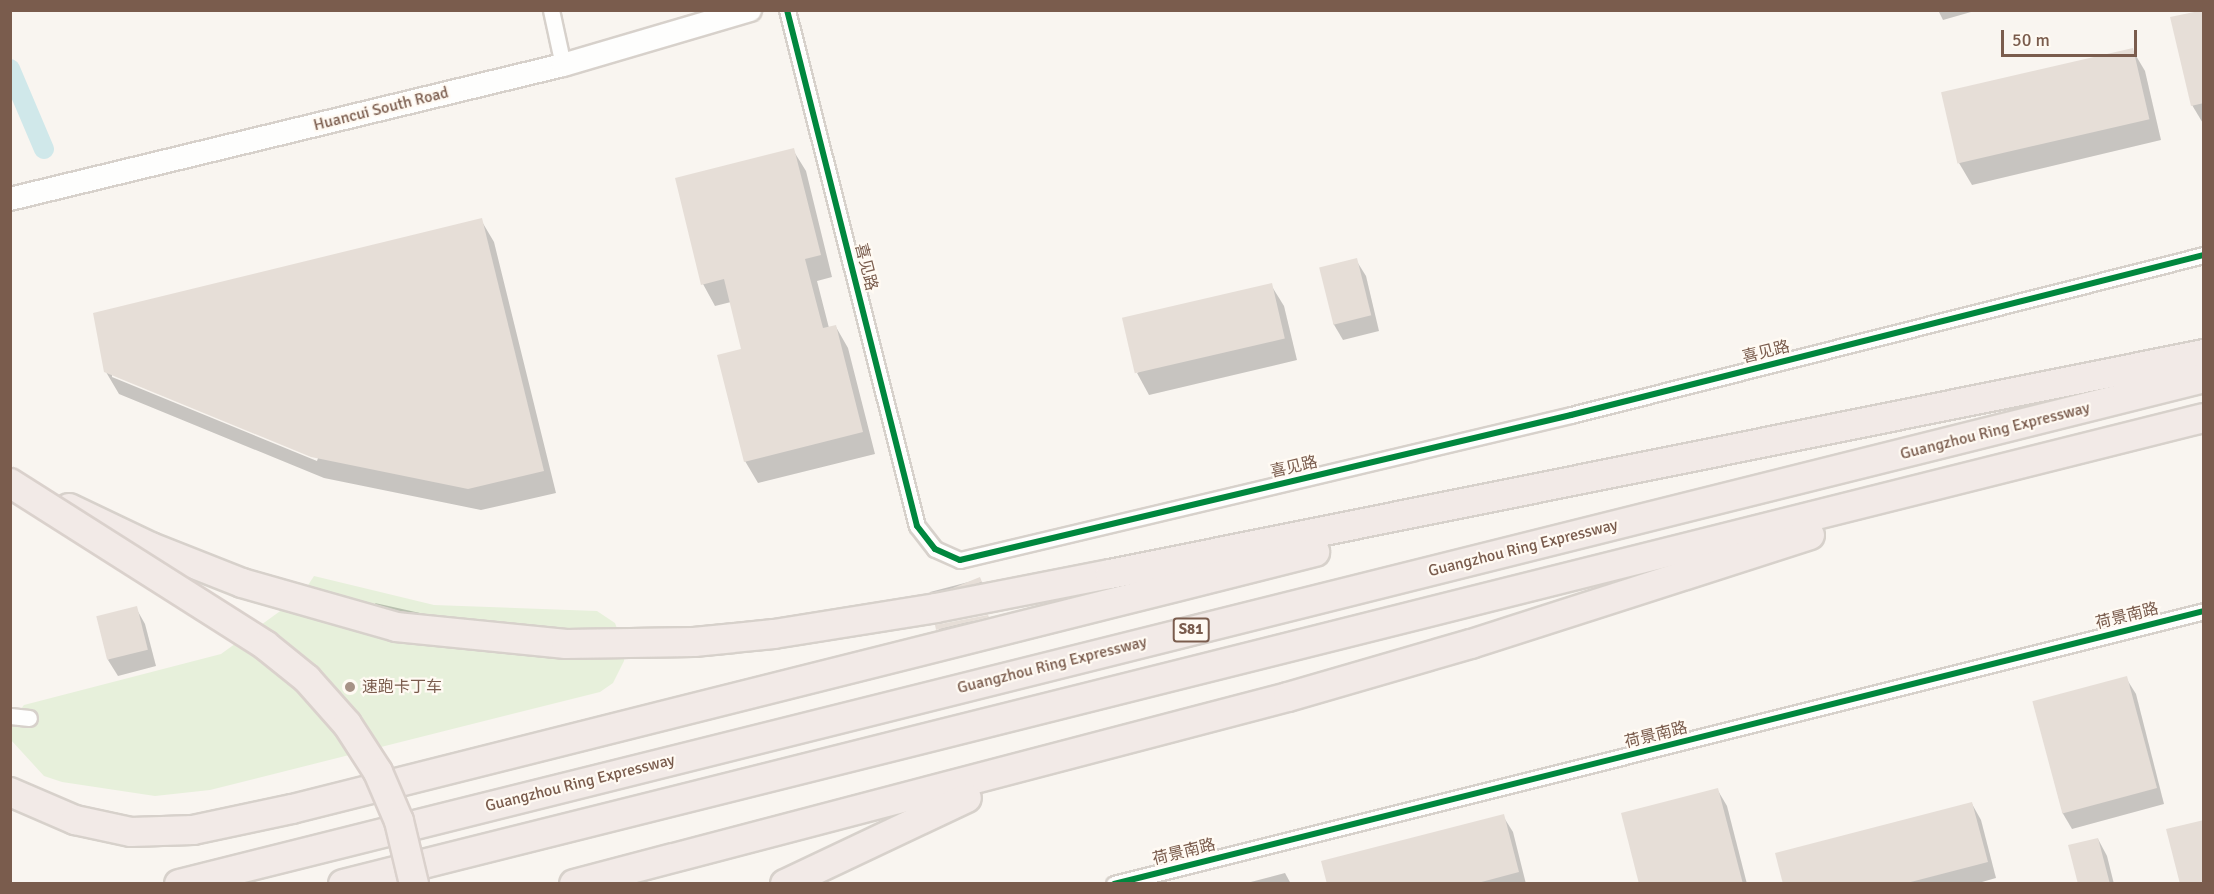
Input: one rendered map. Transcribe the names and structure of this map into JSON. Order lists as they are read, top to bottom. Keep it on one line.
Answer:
{"streets":{"highway":["Guangzhou Ring Expressway","S81"],"street":["Huancui South Road","喜见路","荷景南路"]},"places":["速跑卡丁车"],"scale_bar":"50 m"}
